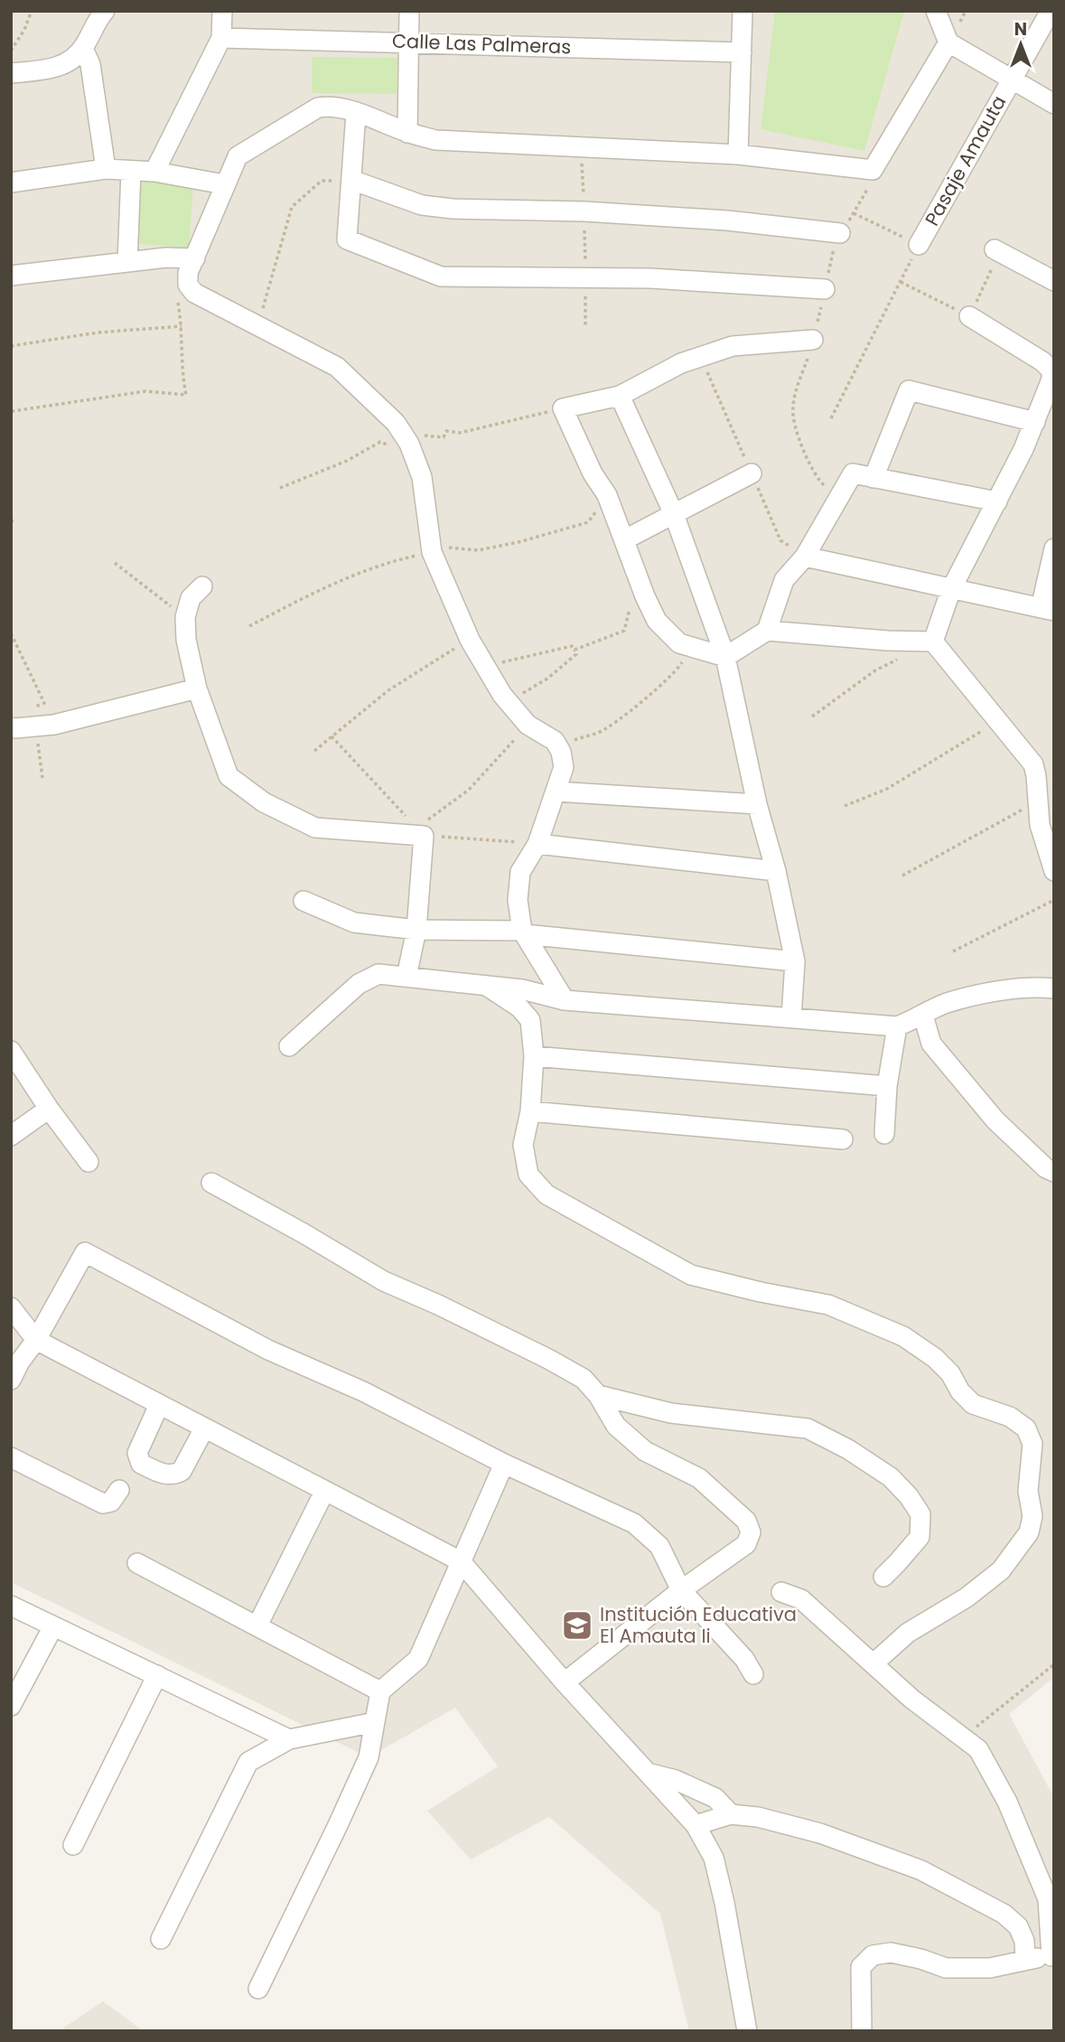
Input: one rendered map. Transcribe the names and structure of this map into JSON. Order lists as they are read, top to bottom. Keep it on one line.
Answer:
{"streets":{"street":["Calle Las Palmeras","Pasaje Amauta"]},"places":{"school or university":["Institución Educativa El Amauta Ii"]},"north":"top"}
